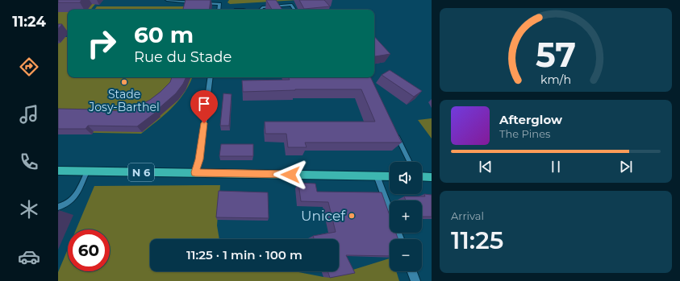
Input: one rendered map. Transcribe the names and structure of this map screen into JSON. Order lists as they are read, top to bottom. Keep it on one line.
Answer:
{"streets":{"main road":["N 6"]},"places":["Stade Josy-Barthel","Unicef"],"page":{"tabs":"11:24","turn":["60 m","Rue du Stade"],"song":["Afterglow","The Pines"],"map_buttons":["+","−"],"tile":["Arrival","11:25"],"limit":"60","trip":"11:25 · 1 min · 100 m","gauge":["57","km/h"]}}
